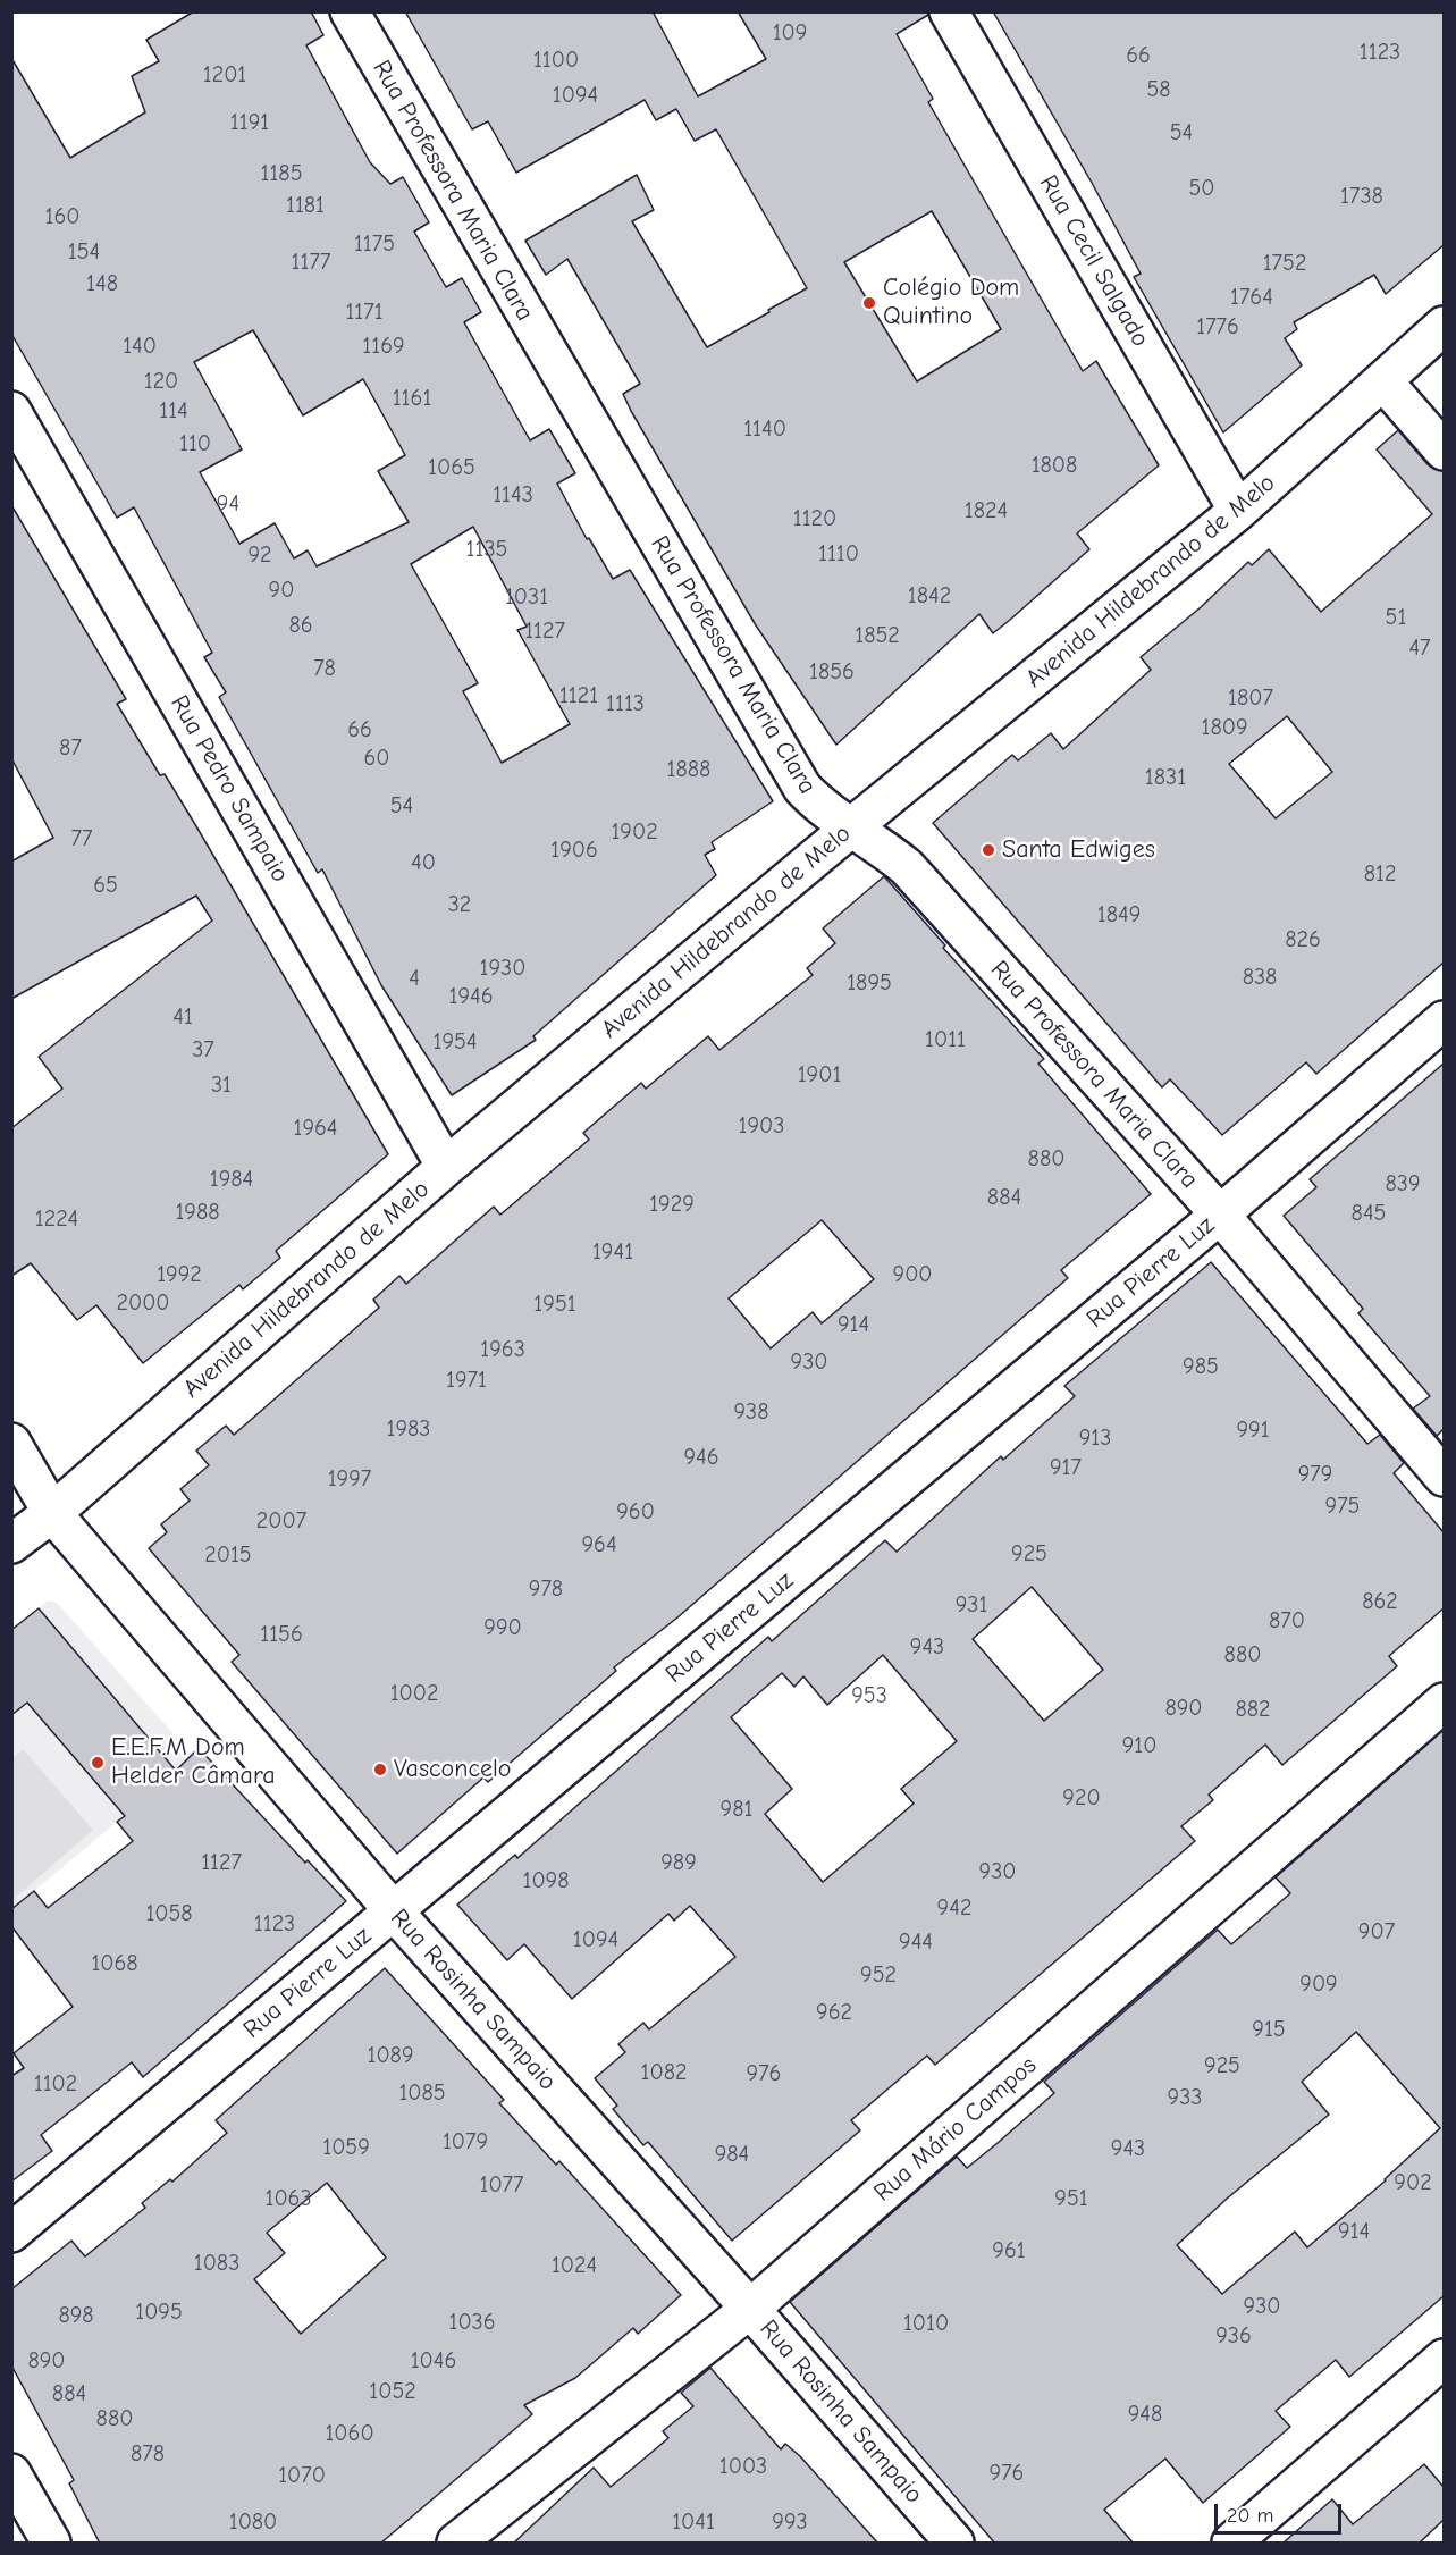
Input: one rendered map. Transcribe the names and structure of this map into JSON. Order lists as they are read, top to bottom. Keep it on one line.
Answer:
{"streets":{"street":["Rua Professora Maria Clara","Rua Cecil Salgado","Avenida Hildebrando de Melo","Rua Pedro Sampaio","Rua Pierre Luz","Rua Rosinha Sampaio","Rua Mário Campos"]},"crossings":[["Rua Professora Maria Clara","Avenida Hildebrando de Melo"],["Rua Professora Maria Clara","Rua Pierre Luz"],["Rua Cecil Salgado","Avenida Hildebrando de Melo"],["Avenida Hildebrando de Melo","Rua Pedro Sampaio"],["Avenida Hildebrando de Melo","Rua Rosinha Sampaio"],["Rua Pierre Luz","Rua Rosinha Sampaio"],["Rua Rosinha Sampaio","Rua Mário Campos"]],"places":["Colégio Dom Quintino","Santa Edwiges","E.E.F.M Dom Helder Câmara","Vasconcelo"],"house_numbers":["109","1123","66","1100","1201","58","1094","1191","54","1185","50","1738","1181","160","1175","154","1177","1752","148","1764","1171","1776","140","1169","120","1161","114","1140","110","1808","1065","1143","94","1824","1120","1135","1110","92","90","1842","1031","51","86","1127","1852","47","78","1856","1121","1807","1113","1809","66","87","60","1888","1831","54","1902","77","1906","40","812","65","32","1849","826","1930","838","4","1895","1946","41","1011","1954","37","1901","31","1903","1964","880","1984","839","884","1929","1988","845","1224","1941","1992","900","2000","1951","914","1963","930","985","1971","938","1983","991","913","946","917","979","1997","975","960","2007","964","925","2015","978","862","931","870","990","1156","943","880","1002","953","890","882","910","920","981","1127","989","930","1098","942","1058","1123","907","1094","944","1068","952","909","962","915","1089","925","1082","976","1102","1085","933","1079","1059","943","984","902","1077","1063","951","914","961","1083","1024","930","1095","898","1036","1010","936","890","1046","1052","884","948","880","1060","878","1003","976","1070","1080","1041","993"],"scale_bar":"20 m"}
